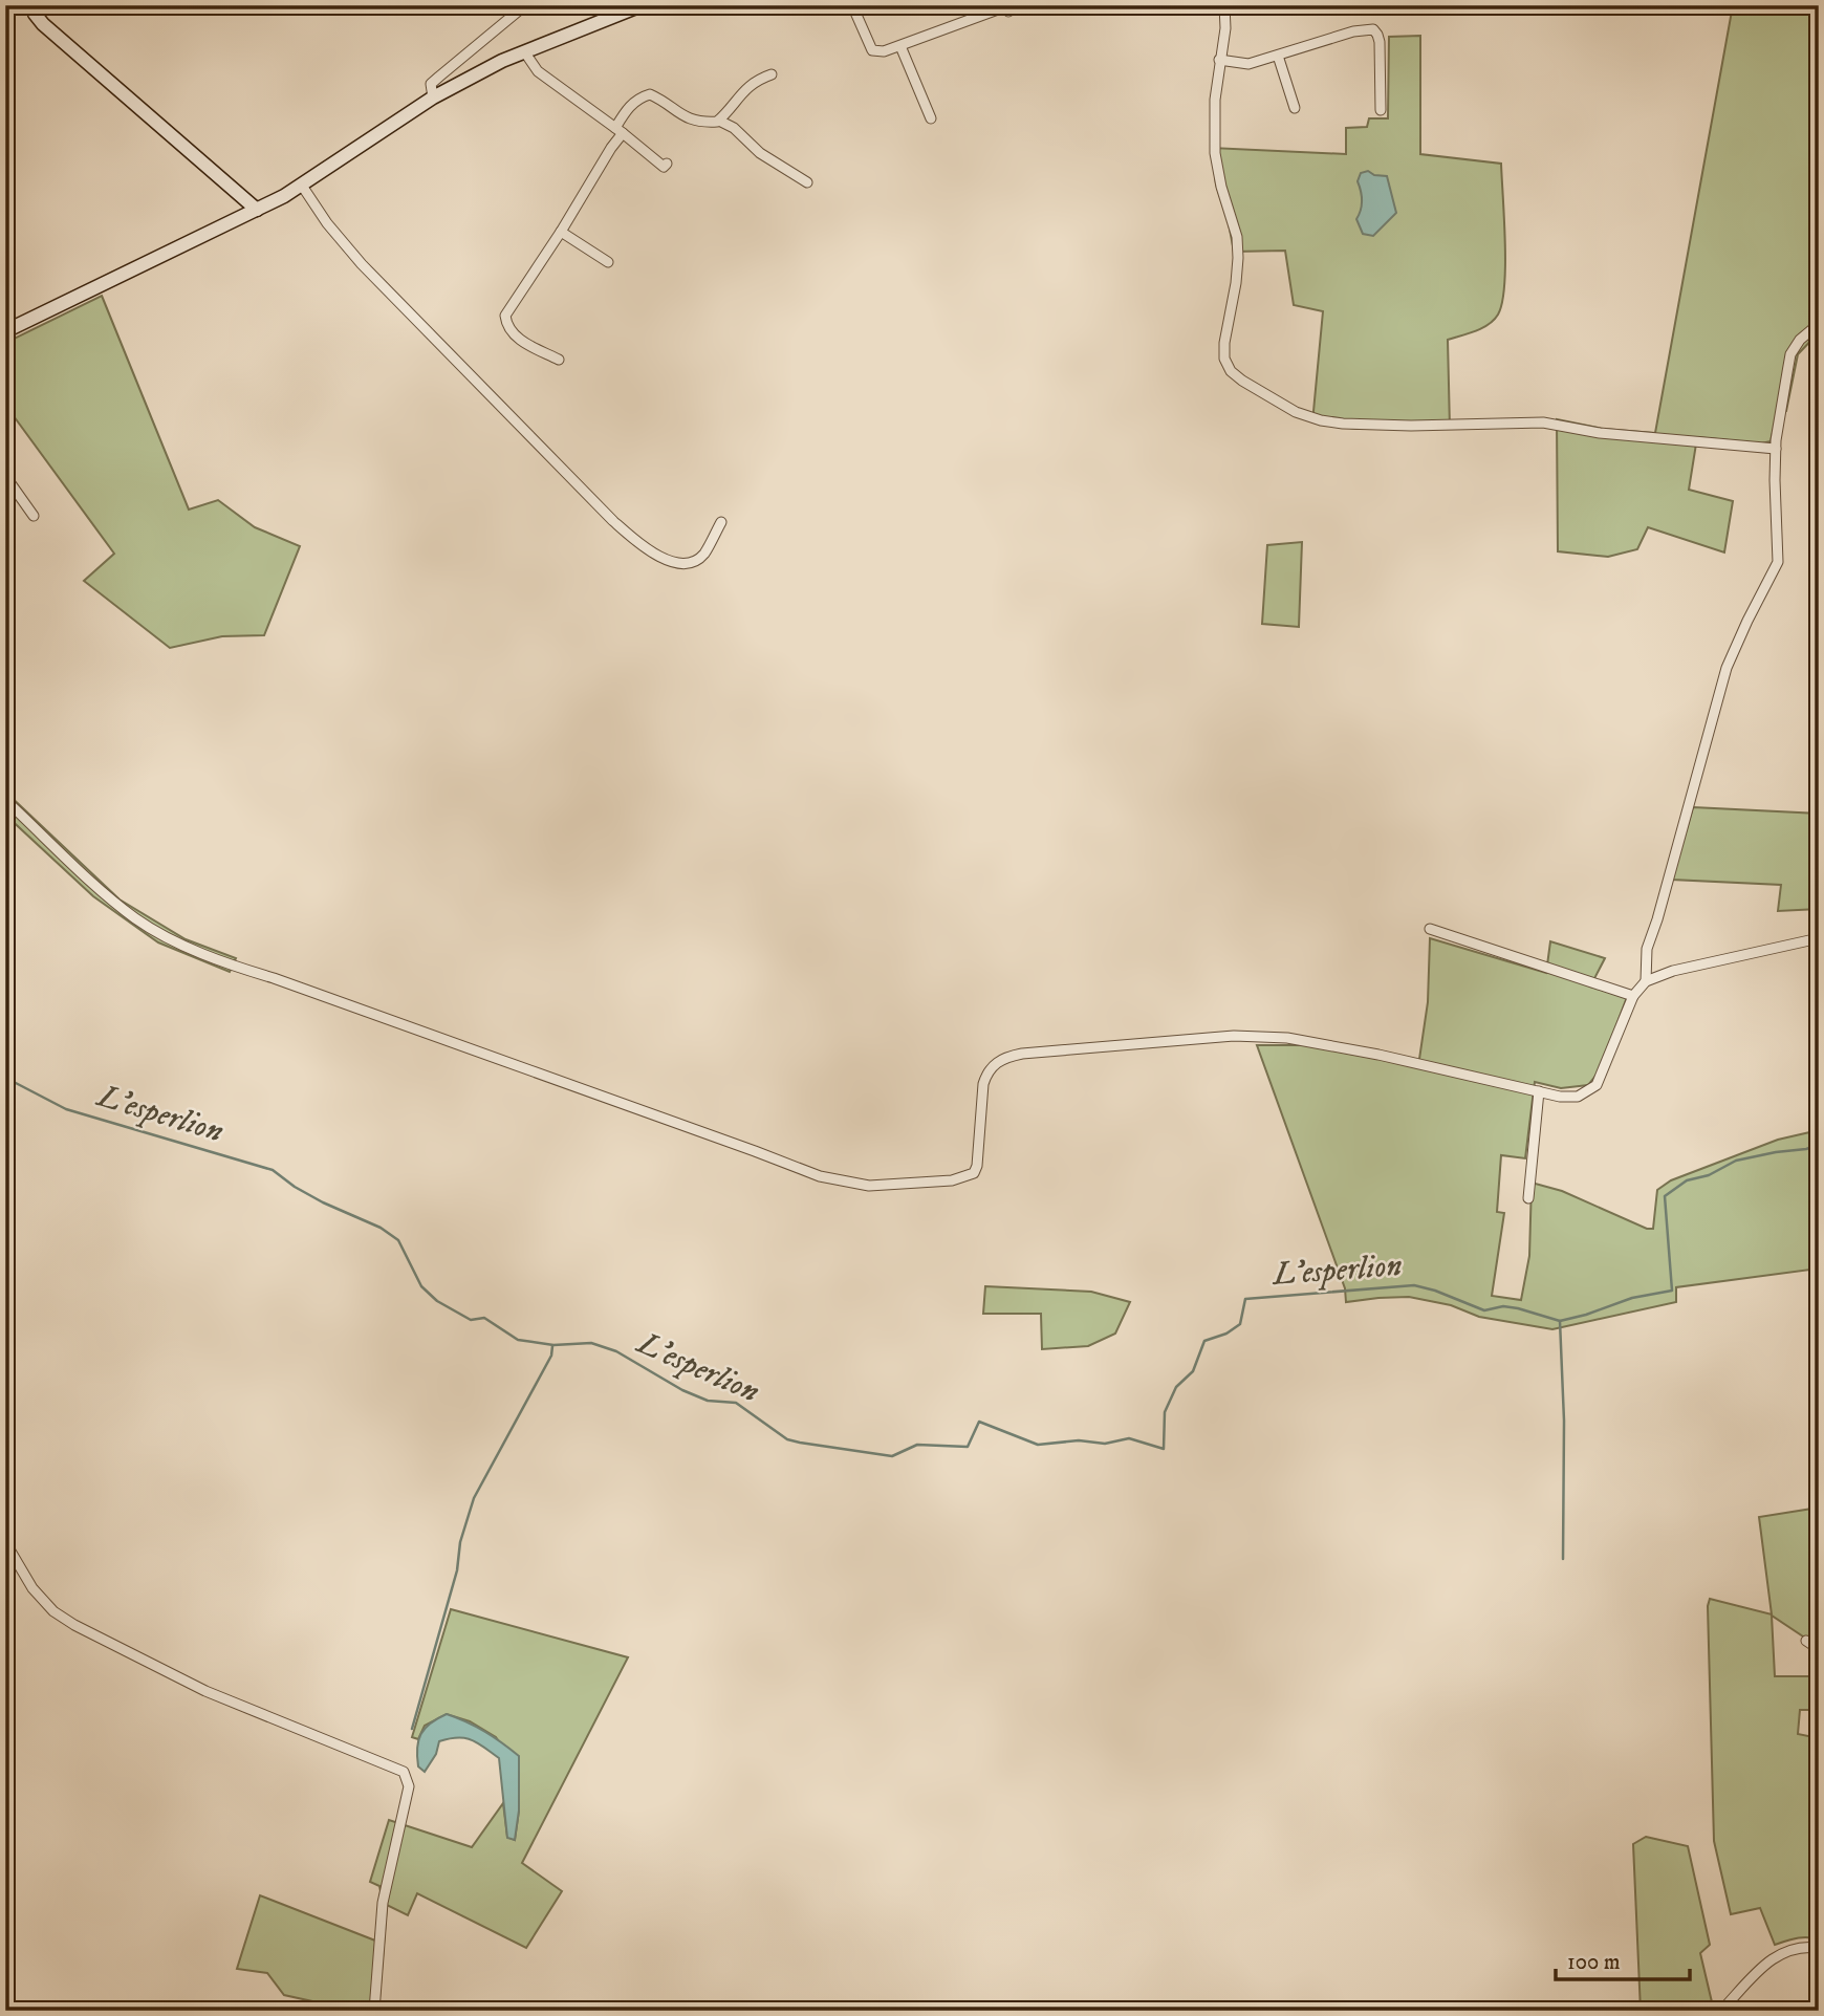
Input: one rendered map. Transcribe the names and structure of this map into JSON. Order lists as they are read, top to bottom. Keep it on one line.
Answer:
{"water":["L'esperlion"],"scale_bar":"100 m"}
